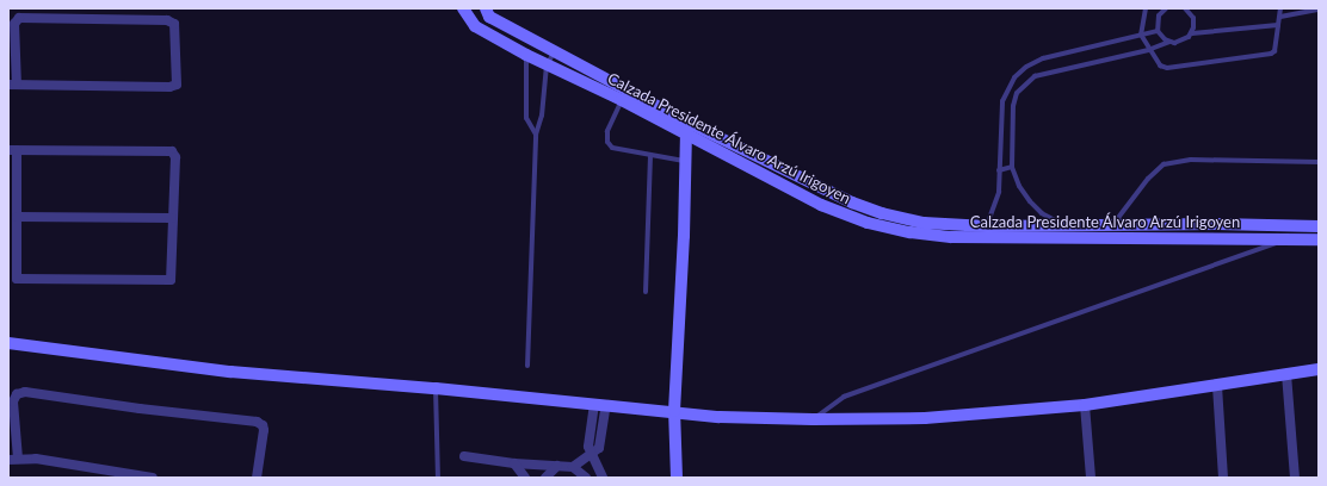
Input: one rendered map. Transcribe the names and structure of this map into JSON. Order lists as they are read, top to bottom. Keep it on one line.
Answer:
{"streets":{"main road":["Calzada Presidente Álvaro Arzú Irigoyen"]}}
